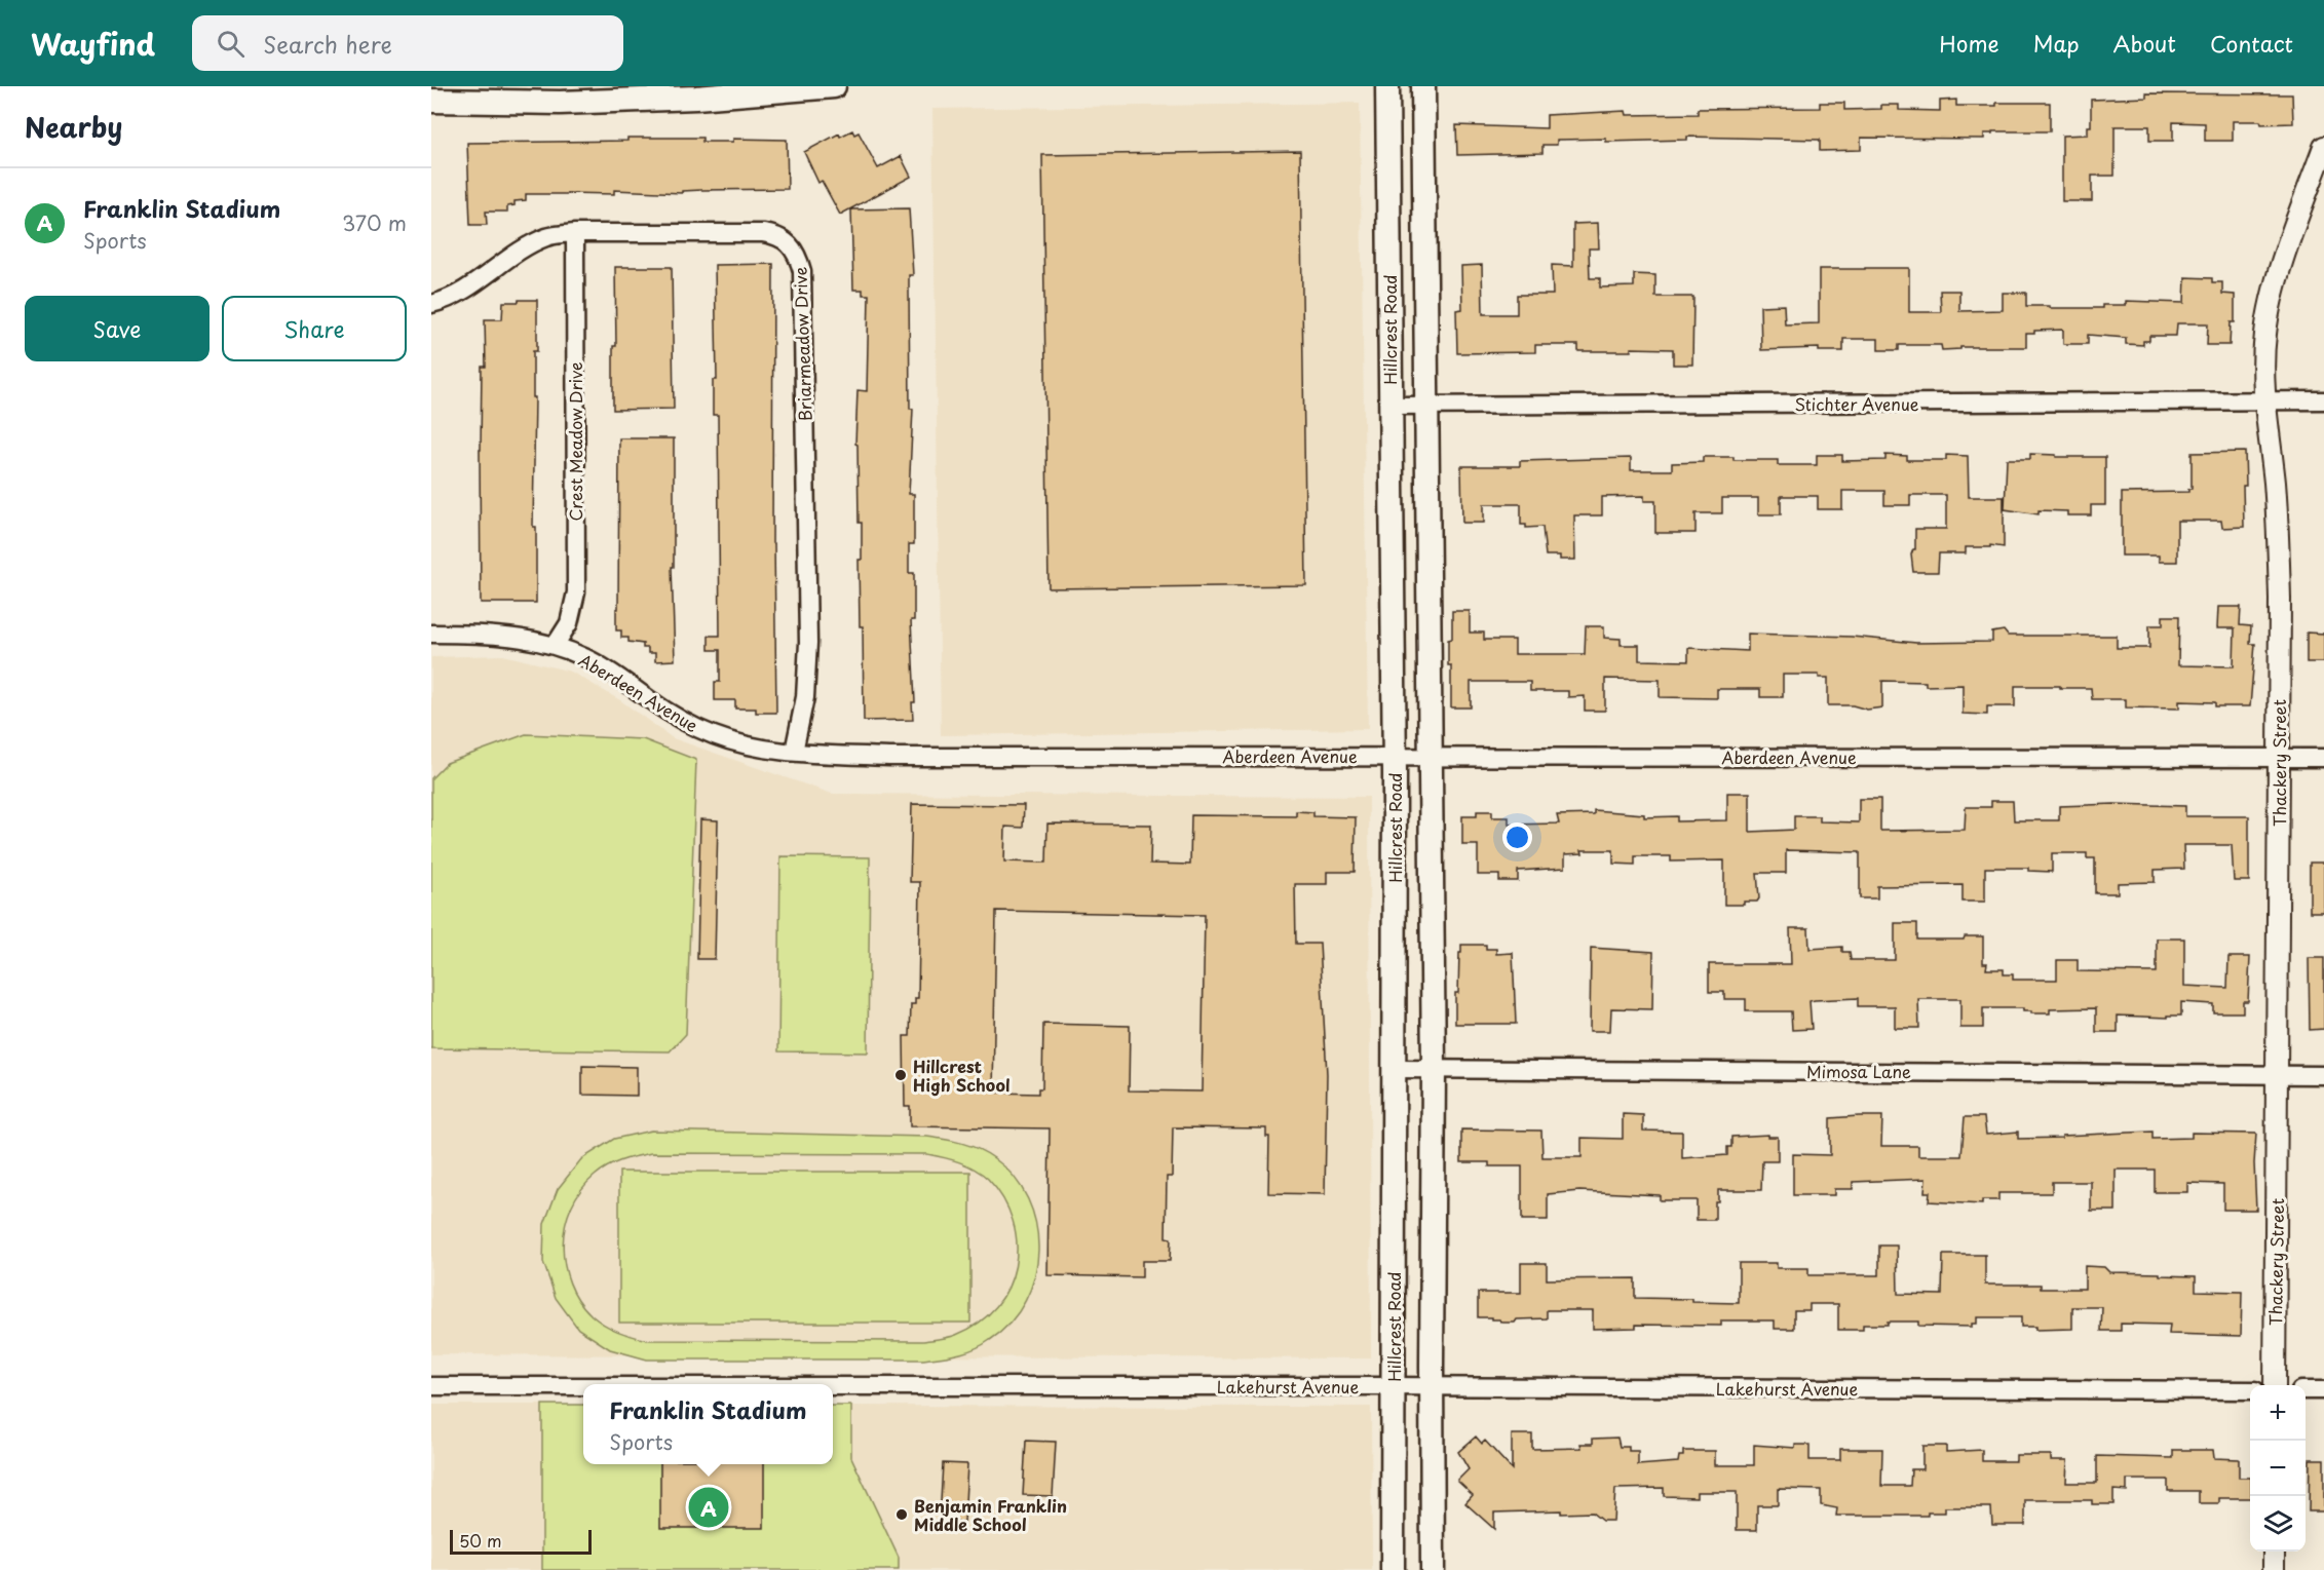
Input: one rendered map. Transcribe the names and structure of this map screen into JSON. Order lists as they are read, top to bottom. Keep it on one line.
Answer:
{"streets":{"main road":["Hillcrest Road"],"street":["Briarmeadow Drive","Stichter Avenue","Crest Meadow Drive","Aberdeen Avenue","Thackery Street","Mimosa Lane","Lakehurst Avenue"]},"crossings":[["Hillcrest Road","Stichter Avenue"],["Hillcrest Road","Aberdeen Avenue"],["Hillcrest Road","Mimosa Lane"],["Hillcrest Road","Lakehurst Avenue"],["Briarmeadow Drive","Crest Meadow Drive"],["Briarmeadow Drive","Aberdeen Avenue"],["Stichter Avenue","Thackery Street"],["Crest Meadow Drive","Aberdeen Avenue"],["Aberdeen Avenue","Thackery Street"],["Thackery Street","Mimosa Lane"]],"places":["Hillcrest High School","Benjamin Franklin Middle School"],"scale_bar":"50 m","page":{"header":"Wayfind","search":"Search here","nav":["Home","Map","About","Contact"],"heading":"Nearby","list":[{"mark":"A","name":"Franklin Stadium","note":"Sports","value":"370 m"}],"buttons":["Save","Share"],"popup":["Franklin Stadium","Sports"],"map_buttons":["+","−"],"pins":"A","scale":"50 m"}}
